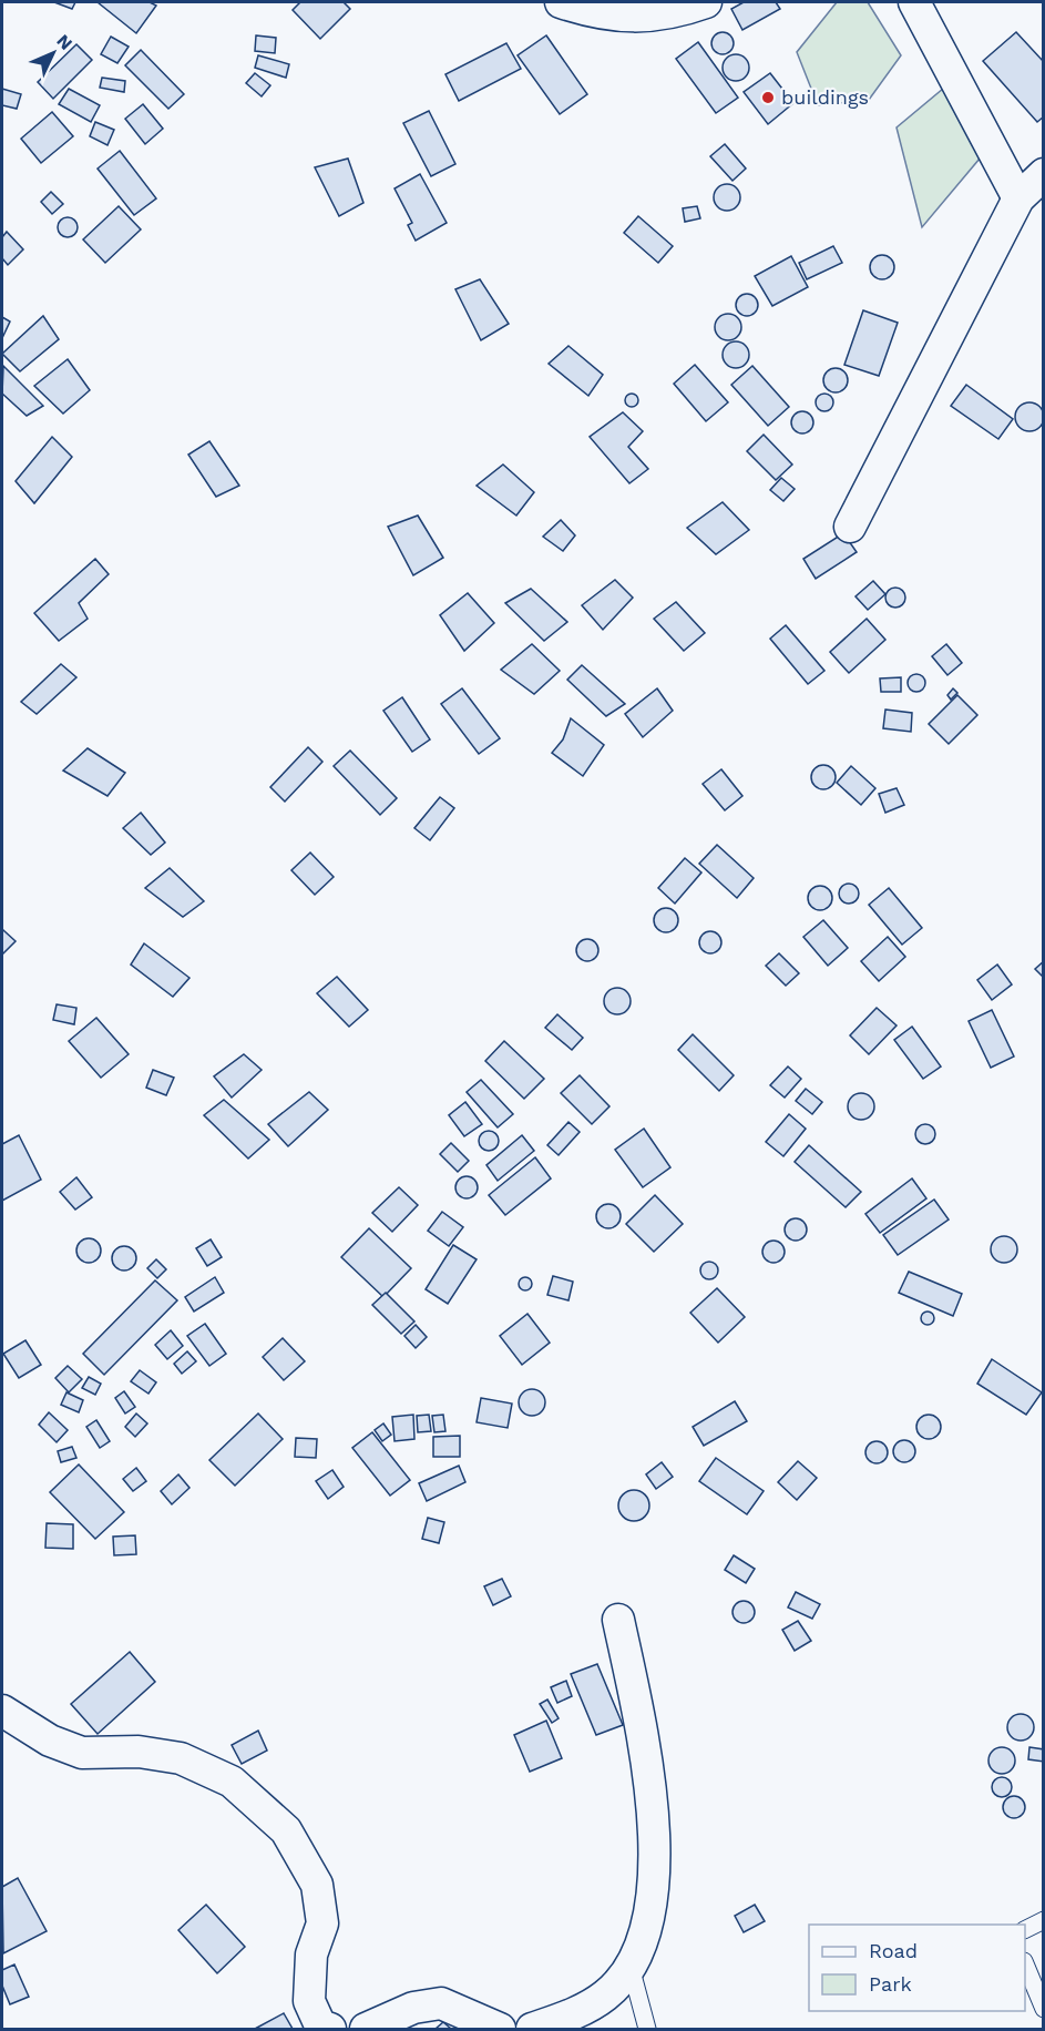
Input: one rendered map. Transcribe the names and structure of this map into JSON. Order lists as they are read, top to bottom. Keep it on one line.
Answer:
{"places":["buildings"],"legend":["Road","Park"],"north":"top right"}
